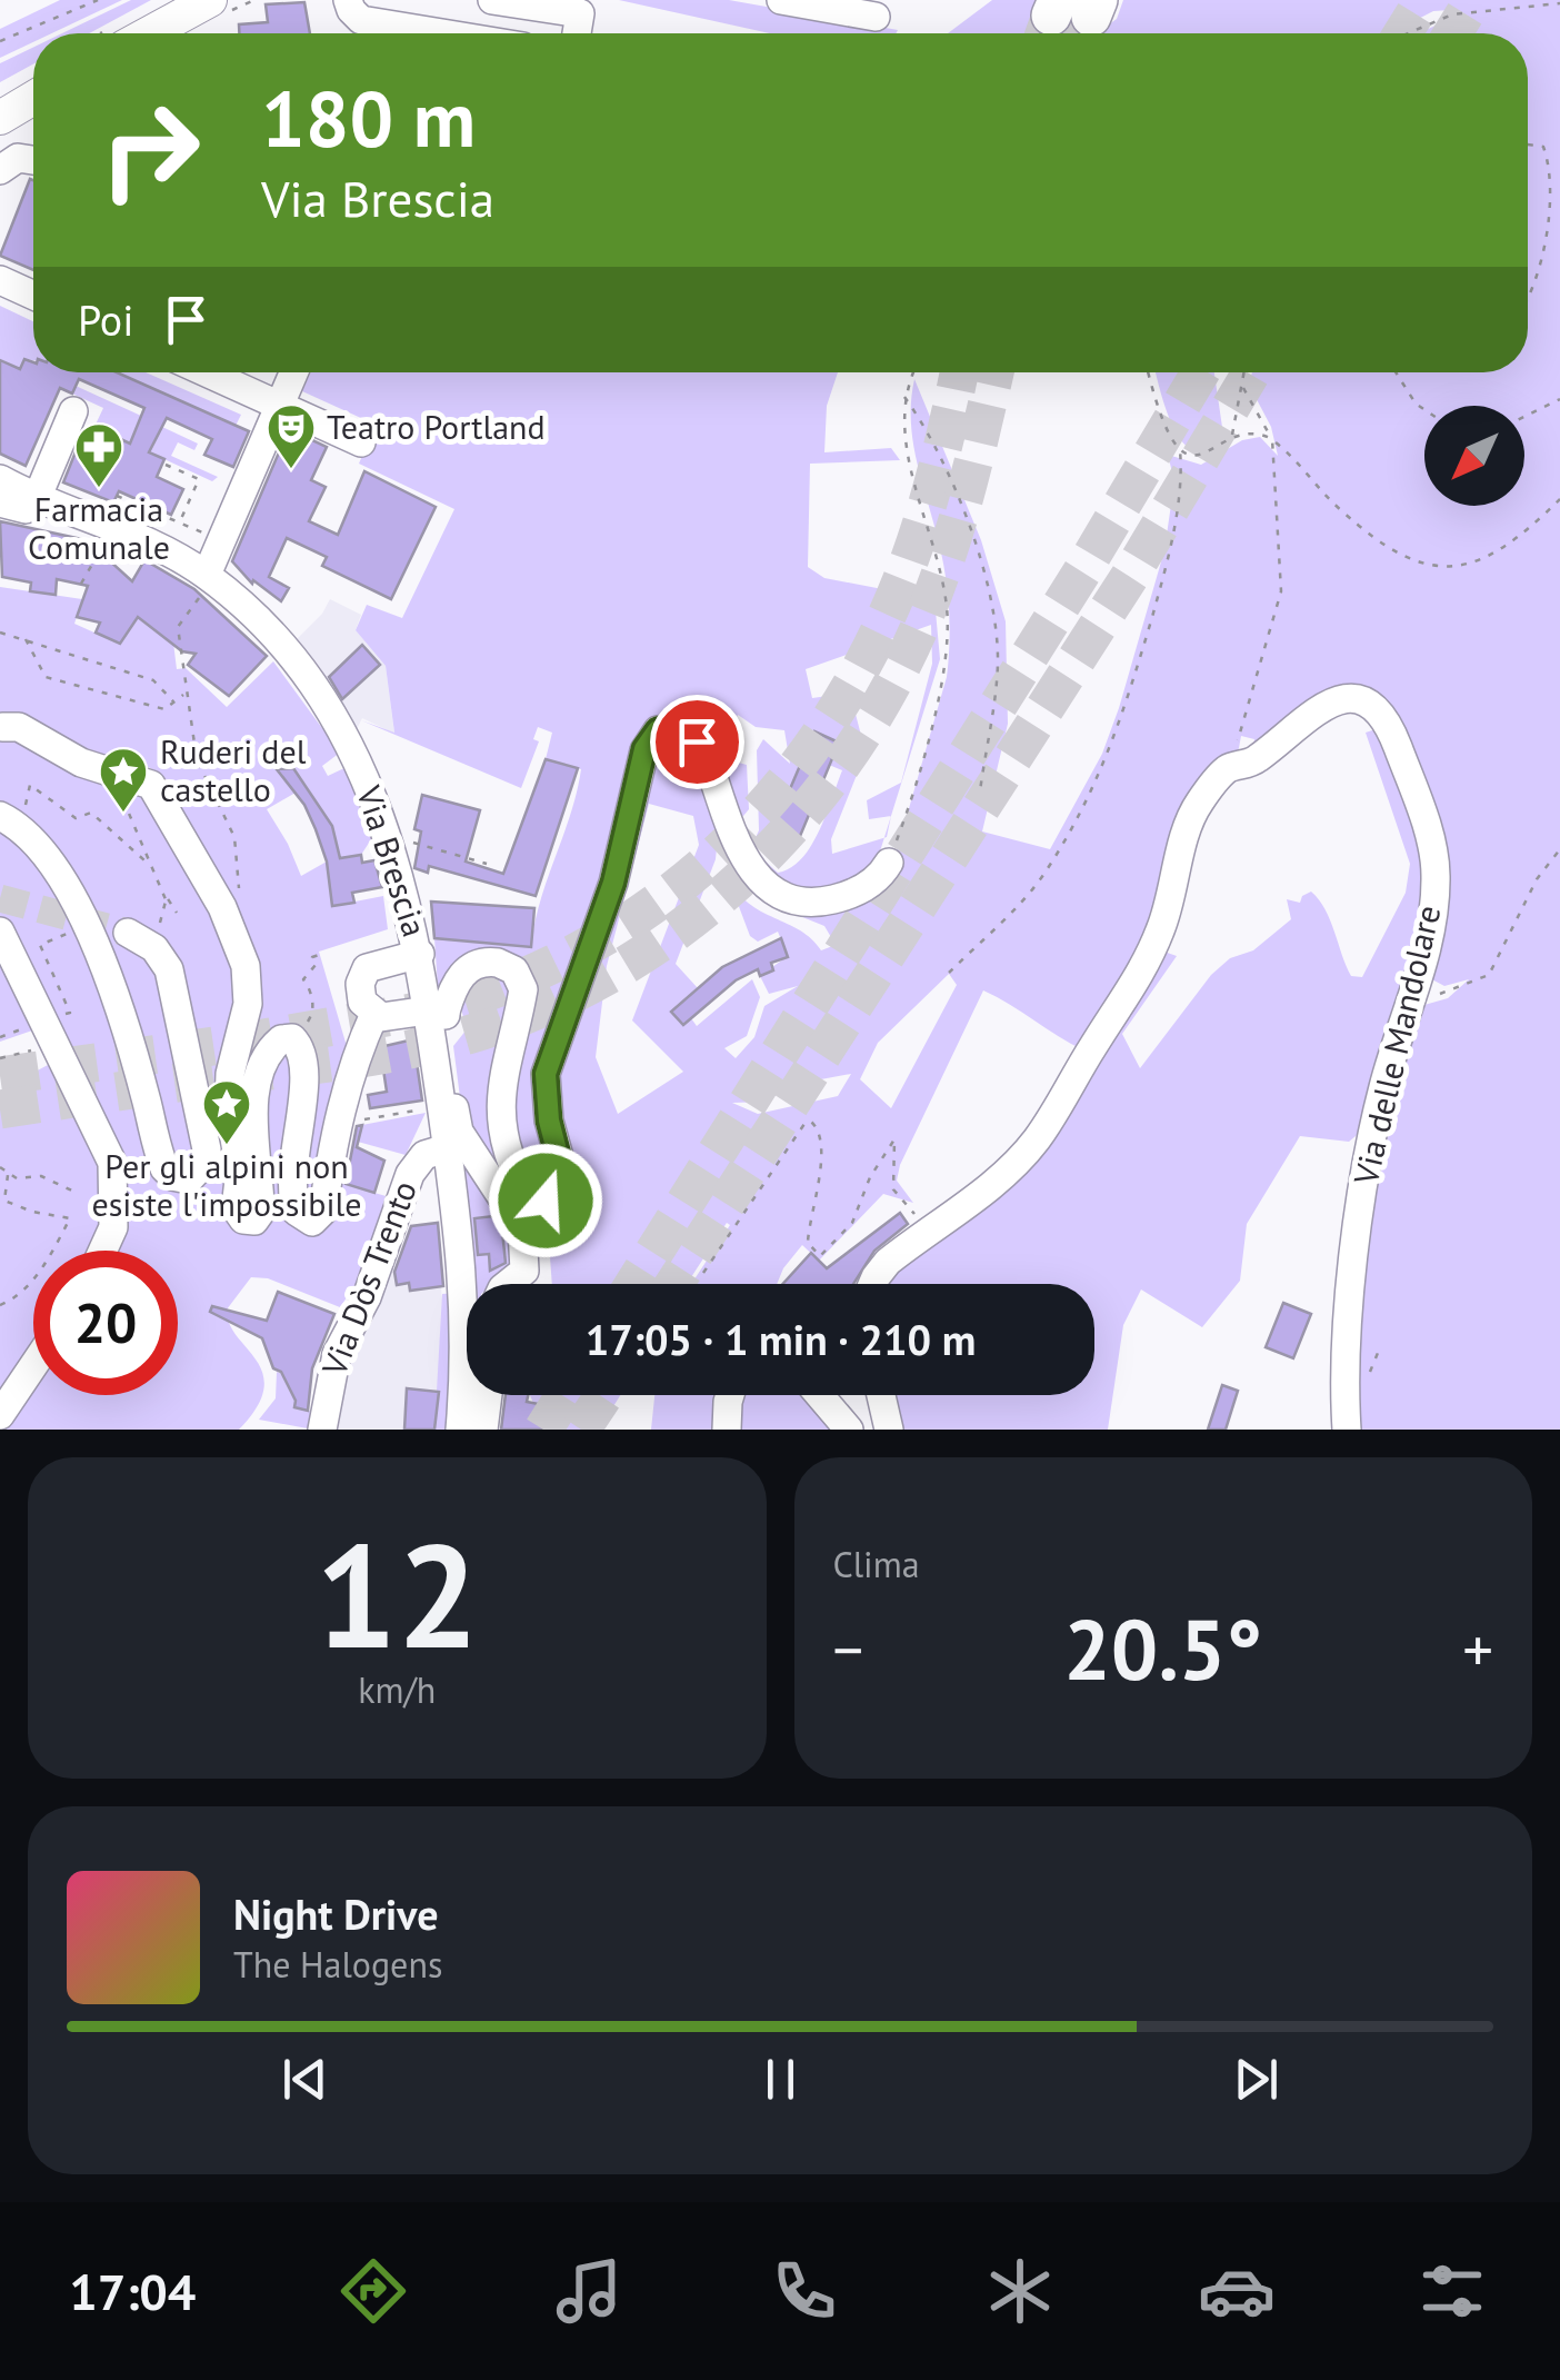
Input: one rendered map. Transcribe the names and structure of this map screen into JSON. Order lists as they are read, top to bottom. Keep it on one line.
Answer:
{"streets":{"street":["Via Brescia","Via delle Mandolare","Via Dòs Trento"]},"crossings":[["Via Brescia","Via Dòs Trento"]],"places":{"theatre":["Teatro Portland"],"pharmacy":["Farmacia Comunale"],"place":["Ruderi del castello","Per gli alpini non esiste l'impossibile"]},"north":"bottom left","page":{"turn":["180 m","Via Brescia"],"then":"Poi","limit":"20","trip":"17:05 · 1 min · 210 m","tile":[["12","km/h"],"Clima"],"heat":["−","20.5°","+"],"song":["Night Drive","The Halogens"],"tabs":"17:04"}}
